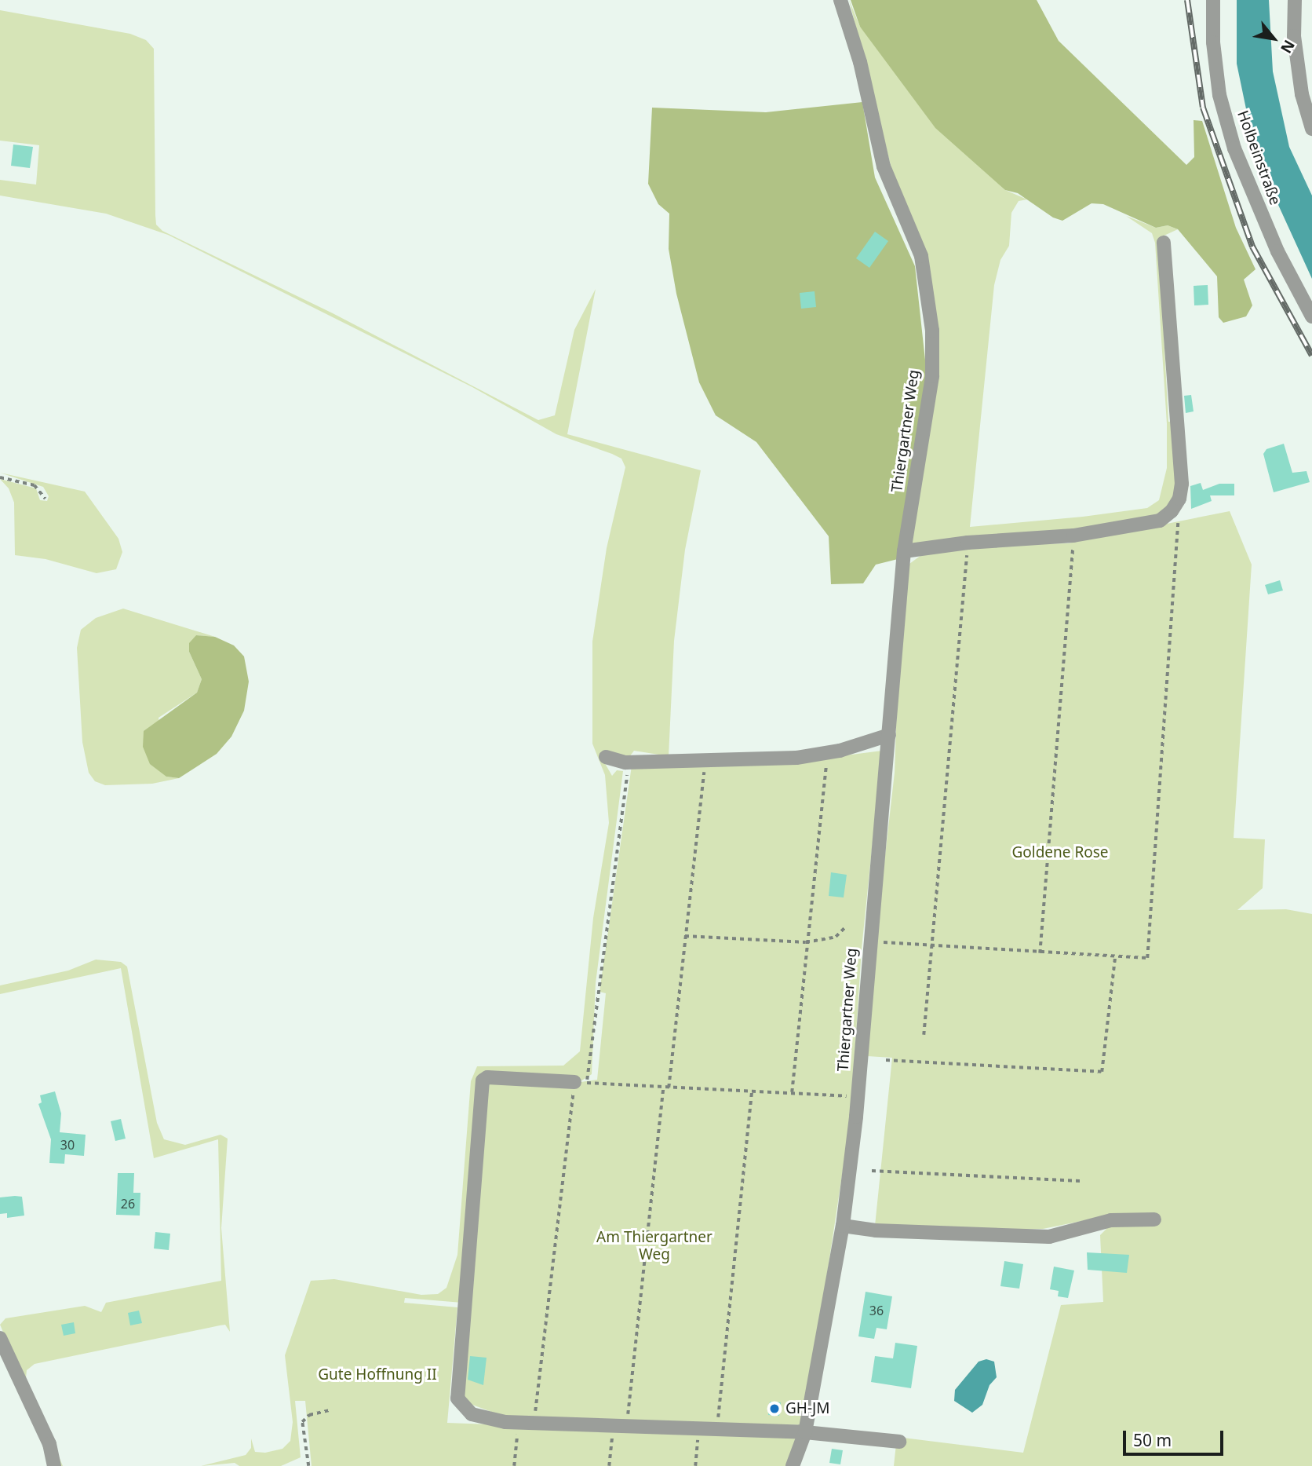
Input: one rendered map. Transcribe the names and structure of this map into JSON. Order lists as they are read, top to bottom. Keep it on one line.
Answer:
{"streets":{"street":["Holbeinstraße","Thiergartner Weg"]},"parks":["Goldene Rose","Am Thiergartner Weg","Gute Hoffnung II"],"places":["GH-JM"],"house_numbers":["30","26","36"],"scale_bar":"50 m","north":"bottom right"}
